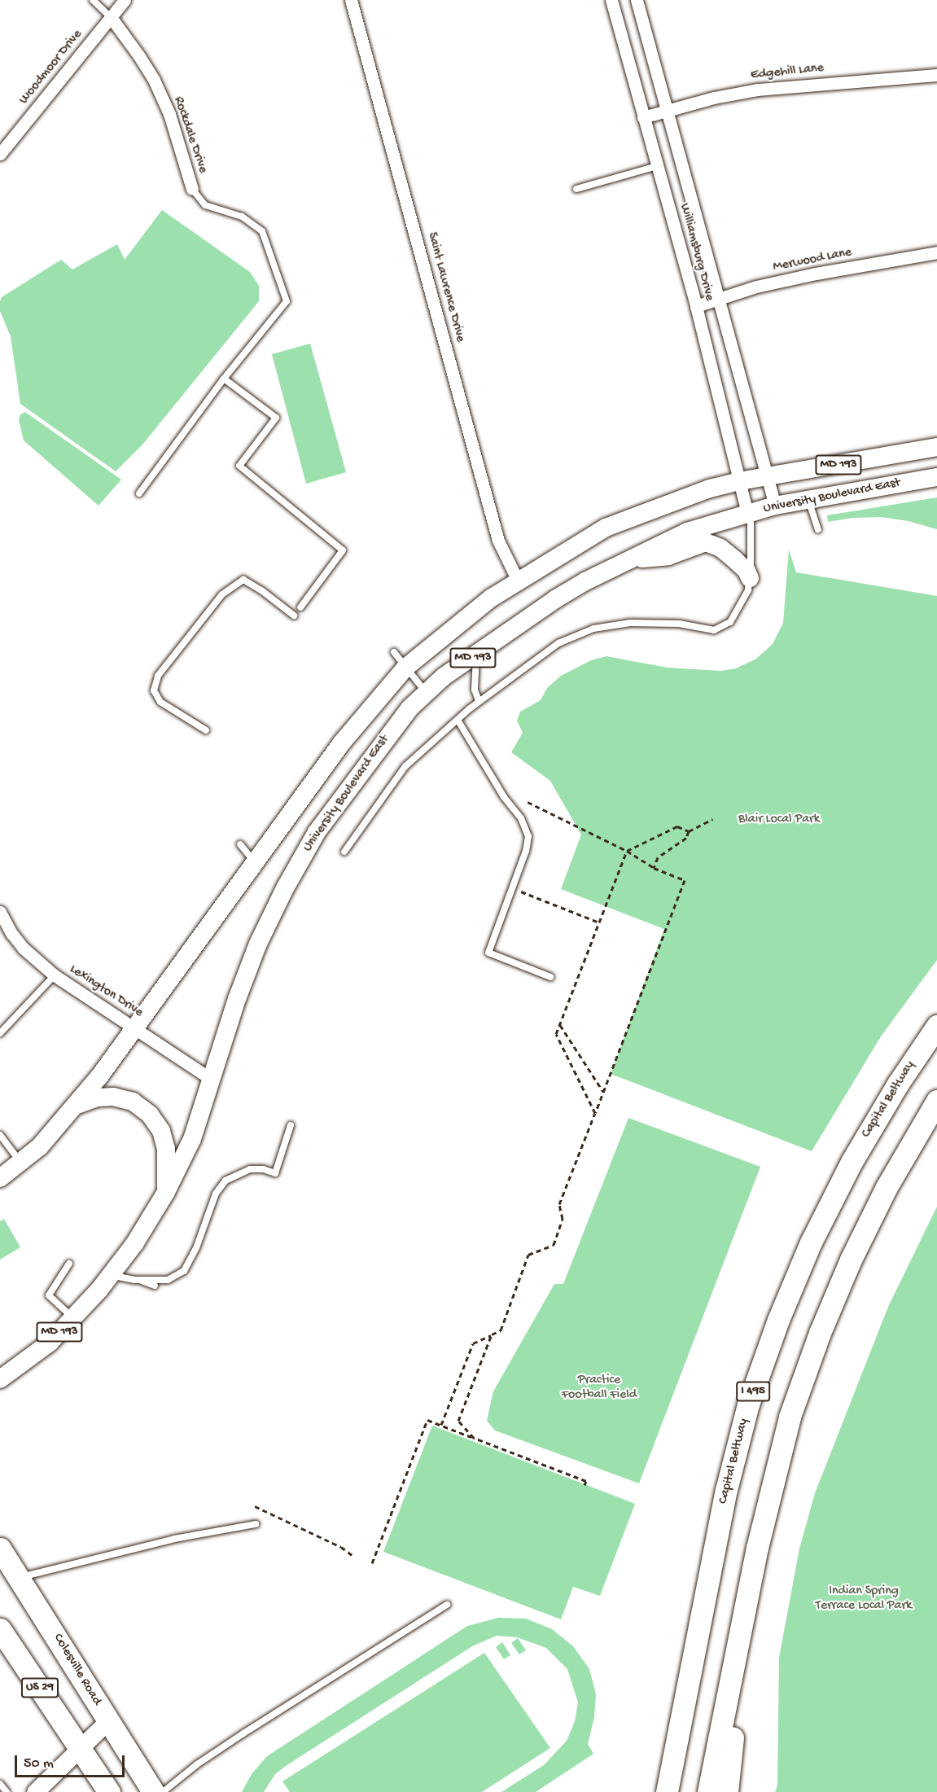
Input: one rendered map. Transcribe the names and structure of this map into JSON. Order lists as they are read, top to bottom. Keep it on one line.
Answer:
{"streets":{"highway":["Capital Beltway","I 495","Colesville Road","US 29"],"main road":["MD 193","University Boulevard East"],"street":["Woodmoor Drive","Edgehill Lane","Rockdale Drive","Williamsburg Drive","Merwood Lane","Saint Lawrence Drive","Lexington Drive"]},"crossings":[["Woodmoor Drive","Rockdale Drive"],["Edgehill Lane","Williamsburg Drive"],["Williamsburg Drive","Merwood Lane"],["Williamsburg Drive","MD 193"],["Williamsburg Drive","University Boulevard East"],["Saint Lawrence Drive","MD 193"],["MD 193","Lexington Drive"],["University Boulevard East","Lexington Drive"]],"parks":["Blair Local Park","Practice Football Field","Indian Spring Terrace Local Park"],"scale_bar":"50 m"}
